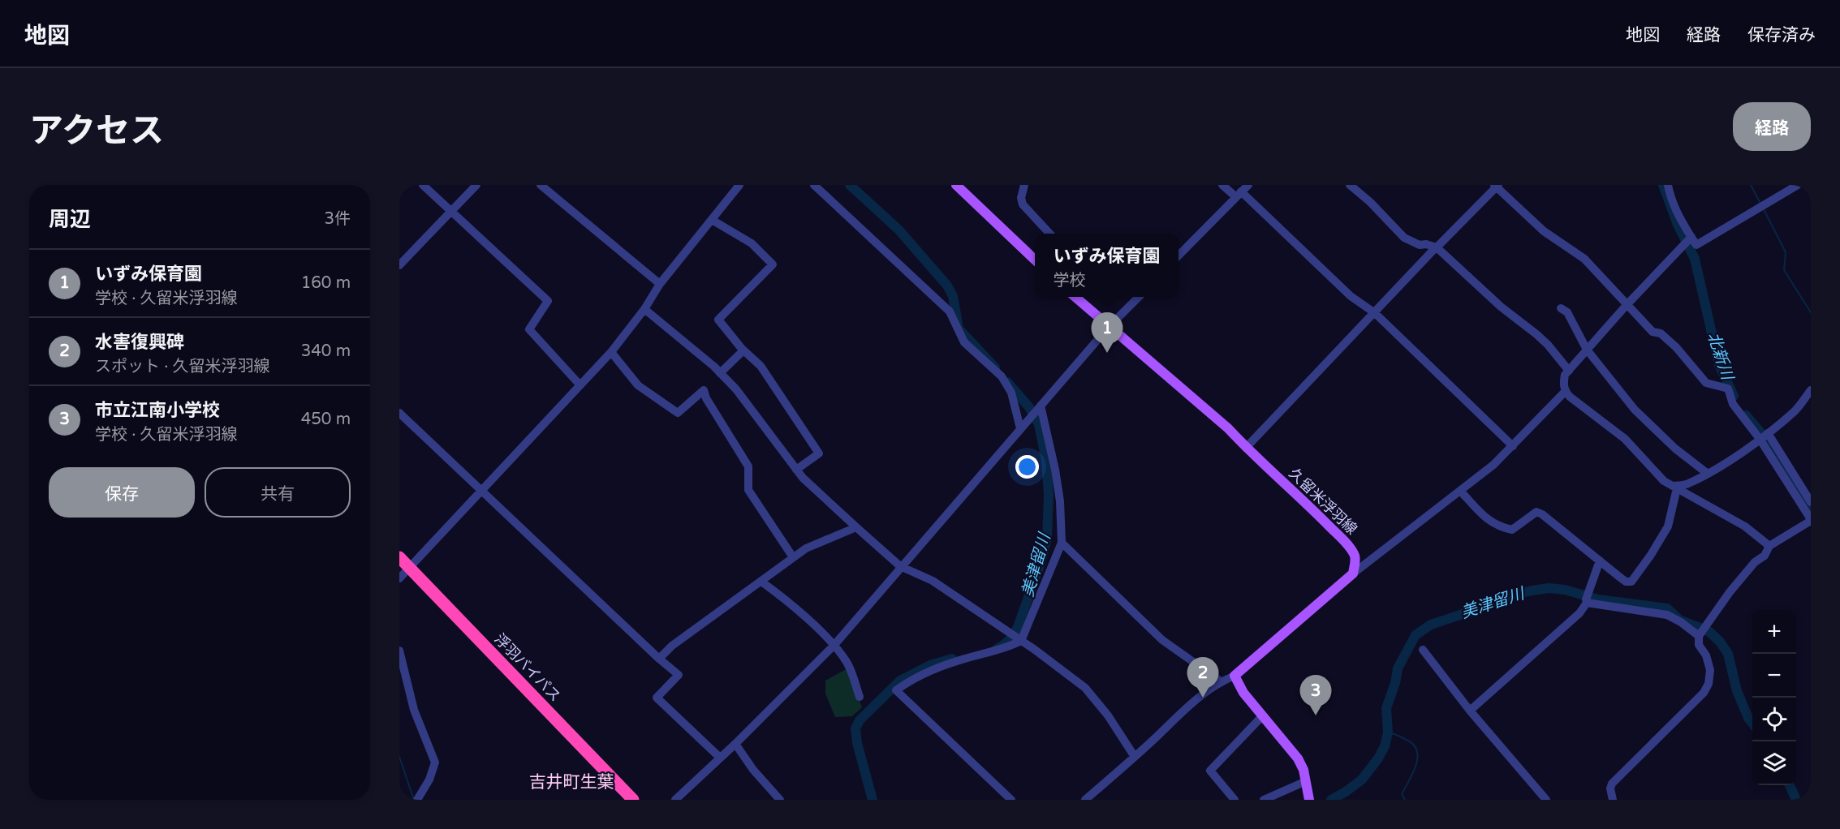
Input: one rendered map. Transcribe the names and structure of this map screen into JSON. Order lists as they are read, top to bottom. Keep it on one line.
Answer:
{"streets":{"highway":["浮羽バイパス"],"main road":["久留米浮羽線"]},"districts":["吉井町生葉"],"water":["北新川","美津留川"],"page":{"header":"地図","nav":["地図","経路","保存済み"],"title":"アクセス","buttons":["経路",["保存","共有"]],"heading":["周辺","3件"],"popup":["いずみ保育園","学校"],"list":[{"mark":"1","name":"いずみ保育園","note":"学校 · 久留米浮羽線","value":"160 m"},{"mark":"2","name":"水害復興碑","note":"スポット · 久留米浮羽線","value":"340 m"},{"mark":"3","name":"市立江南小学校","note":"学校 · 久留米浮羽線","value":"450 m"}],"pins":["1","2","3"],"map_buttons":["+","−"]}}
